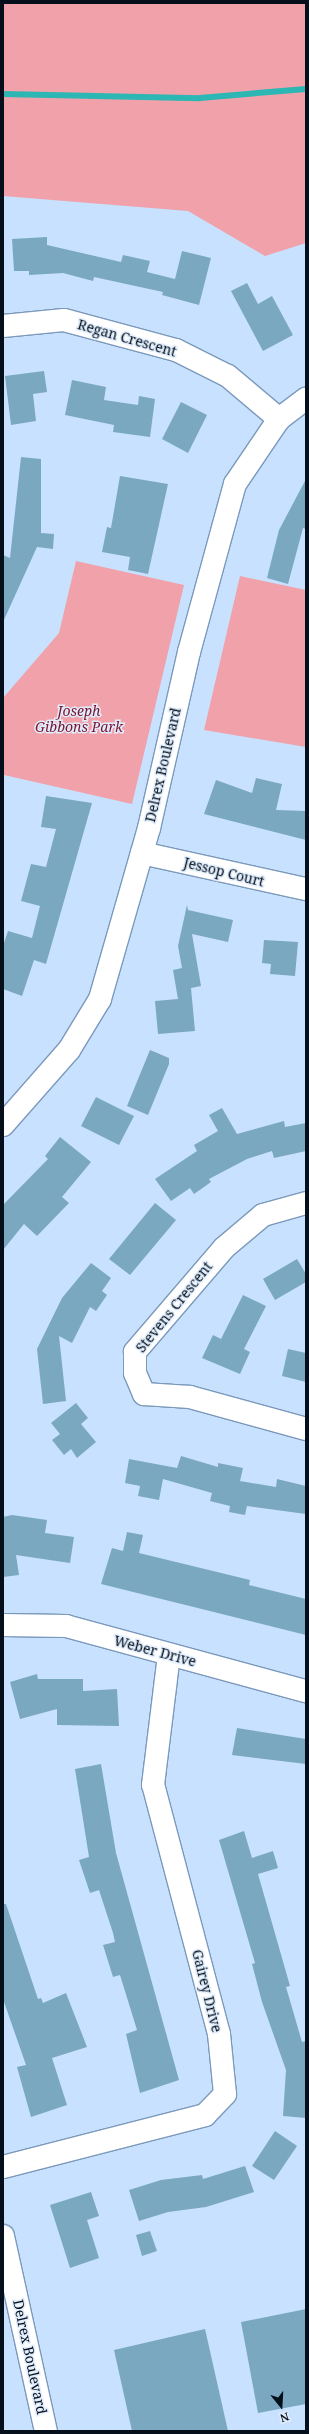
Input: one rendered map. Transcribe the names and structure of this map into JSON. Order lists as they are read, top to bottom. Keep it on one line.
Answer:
{"streets":{"street":["Regan Crescent","Delrex Boulevard","Jessop Court","Stevens Crescent","Weber Drive","Gairey Drive"]},"crossings":[["Regan Crescent","Delrex Boulevard"],["Delrex Boulevard","Jessop Court"],["Weber Drive","Gairey Drive"]],"parks":["Joseph Gibbons Park"],"north":"bottom"}
